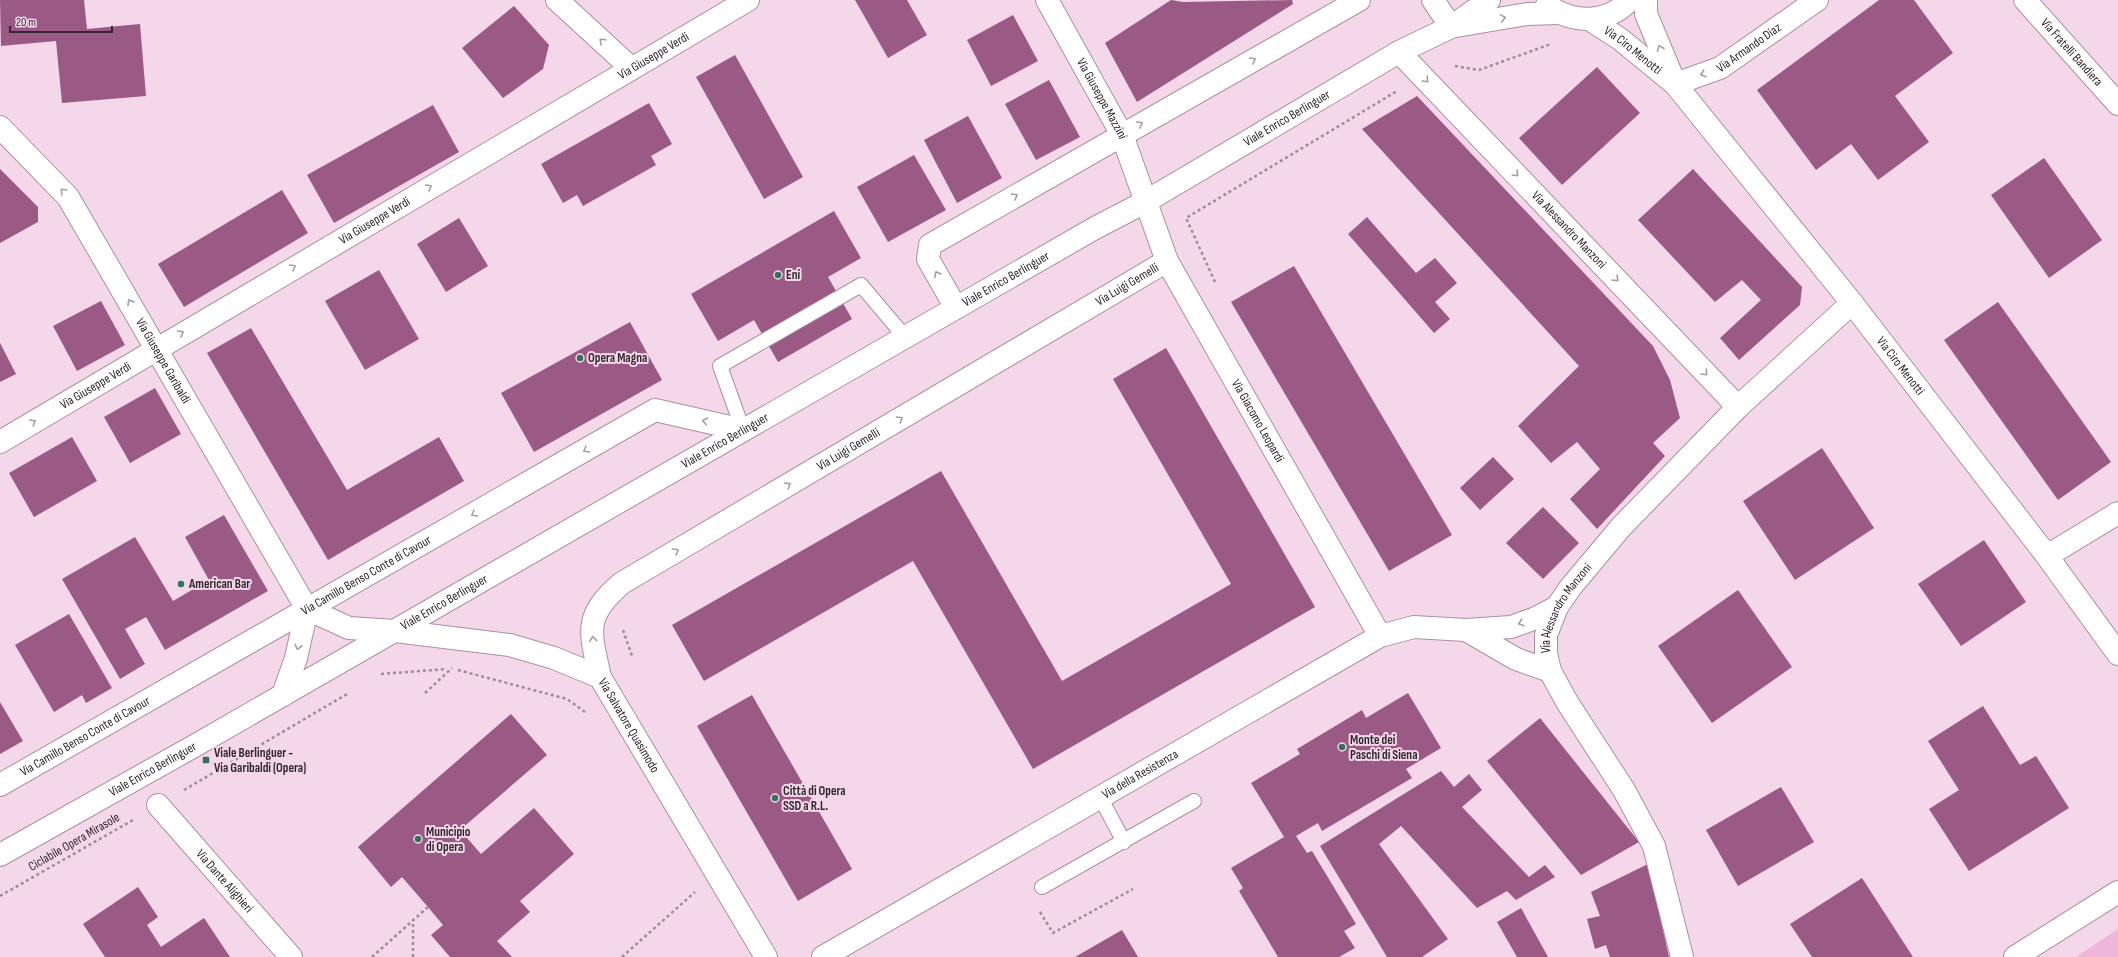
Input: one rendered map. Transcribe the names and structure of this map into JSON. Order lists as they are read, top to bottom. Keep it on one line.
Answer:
{"streets":{"street":["Via Armando Diaz","Via Ciro Menotti","Via Fratelli Bandiera","Via Giuseppe Verdi","Via Giuseppe Mazzini","Viale Enrico Berlinguer","Via Alessandro Manzoni","Via Luigi Gemelli","Via Giuseppe Garibaldi","Via Giacomo Leopardi","Via Camillo Benso Conte di Cavour","Via Salvatore Quasimodo","Via della Resistenza","Via Dante Alighieri"],"path":["Ciclabile Opera Mirasole"]},"crossings":[["Via Armando Diaz","Via Ciro Menotti"],["Via Ciro Menotti","Via Alessandro Manzoni"],["Via Giuseppe Verdi","Via Giuseppe Garibaldi"],["Via Giuseppe Mazzini","Viale Enrico Berlinguer"],["Via Giuseppe Mazzini","Via Giacomo Leopardi"],["Viale Enrico Berlinguer","Via Alessandro Manzoni"],["Viale Enrico Berlinguer","Via Giacomo Leopardi"],["Viale Enrico Berlinguer","Via Camillo Benso Conte di Cavour"],["Viale Enrico Berlinguer","Via Salvatore Quasimodo"],["Via Alessandro Manzoni","Via della Resistenza"],["Via Luigi Gemelli","Via Giacomo Leopardi"],["Via Luigi Gemelli","Via Salvatore Quasimodo"],["Via Giuseppe Garibaldi","Via Camillo Benso Conte di Cavour"],["Via Giacomo Leopardi","Via della Resistenza"],["Ciclabile Opera Mirasole","Via Dante Alighieri"]],"one_way":["Via Armando Diaz","Via Giuseppe Verdi","Via Alessandro Manzoni","Via Luigi Gemelli","Via Giuseppe Garibaldi","Via Camillo Benso Conte di Cavour"],"places":{"other":["Eni","Opera Magna","American Bar","Monte dei Paschi di Siena","Città di Opera SSD a R.L.","Municipio di Opera"],"transit":["Viale Berlinguer - Via Garibaldi (Opera)"]},"scale_bar":"20 m"}
